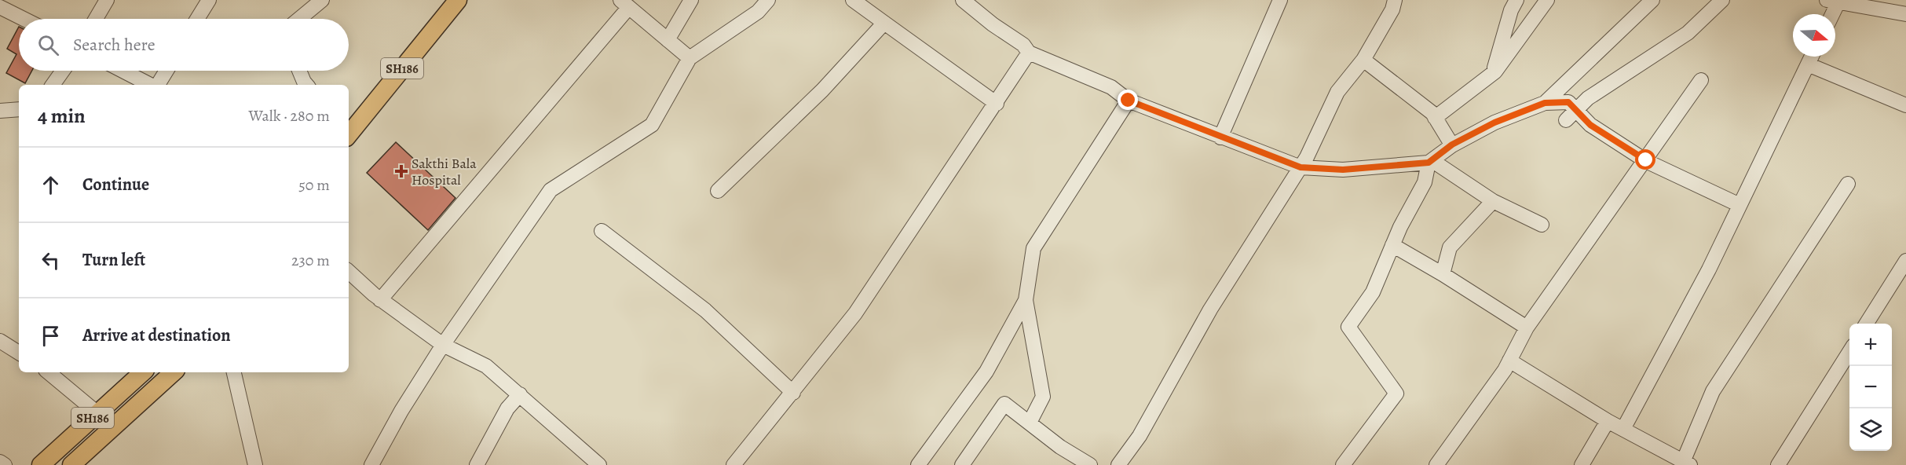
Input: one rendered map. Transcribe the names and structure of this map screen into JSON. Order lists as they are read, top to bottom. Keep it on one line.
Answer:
{"streets":{"main road":["SH186"]},"places":{"health":["Sakthi Bala Hospital"]},"north":"right","page":{"search":"Search here","heading":["4 min","Walk · 280 m"],"list":[["Continue","50 m"],["Turn left","230 m"],"Arrive at destination"],"map_buttons":["+","−"]}}
